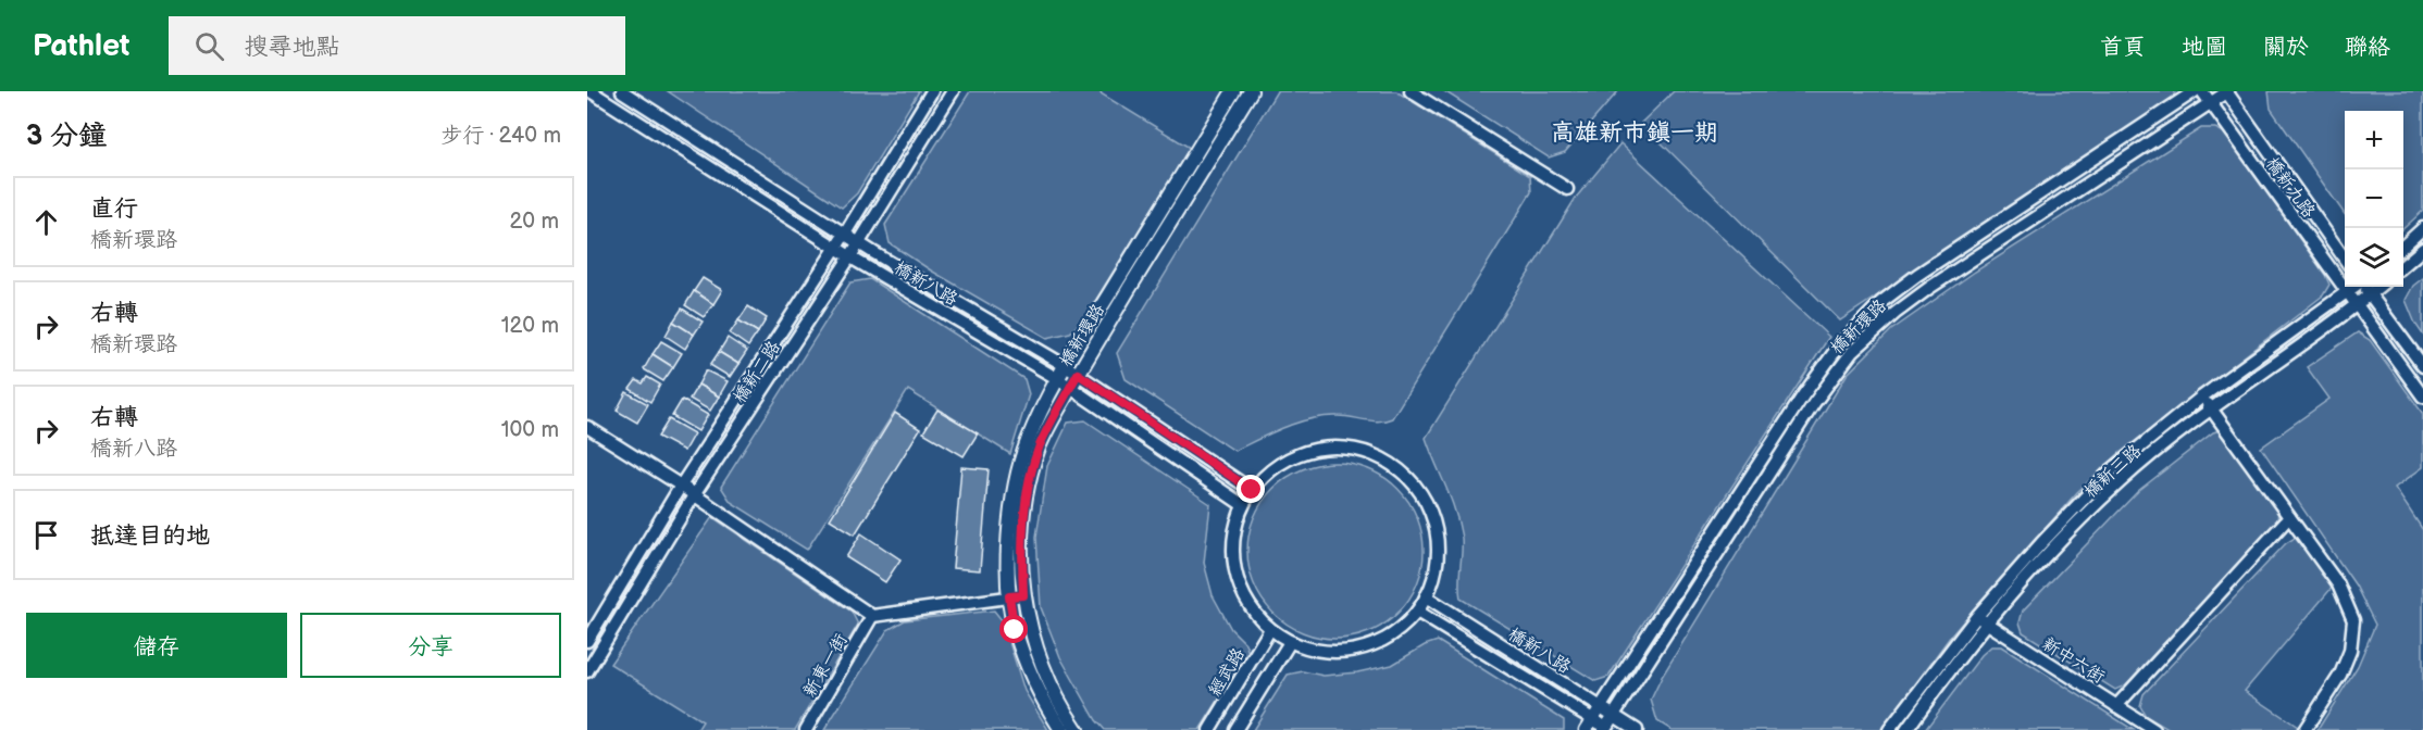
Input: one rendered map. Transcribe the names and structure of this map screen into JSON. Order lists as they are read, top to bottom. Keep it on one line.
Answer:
{"streets":{"street":["橋新九路","橋新八路","橋新環路","橋新二路","橋新三路","新中六街","新東一街","經武路"]},"crossings":[["橋新九路","橋新環路"],["橋新九路","橋新三路"],["橋新八路","橋新環路"],["橋新八路","橋新二路"],["橋新八路","經武路"],["橋新三路","新中六街"]],"districts":["高雄新市鎮一期"],"page":{"header":"Pathlet","search":"搜尋地點","nav":["首頁","地圖","關於","聯絡"],"heading":["3 分鐘","步行 · 240 m"],"map_buttons":["+","−"],"list":[["直行","橋新環路","20 m"],["右轉","橋新環路","120 m"],["右轉","橋新八路","100 m"],"抵達目的地"],"buttons":["儲存","分享"]}}
